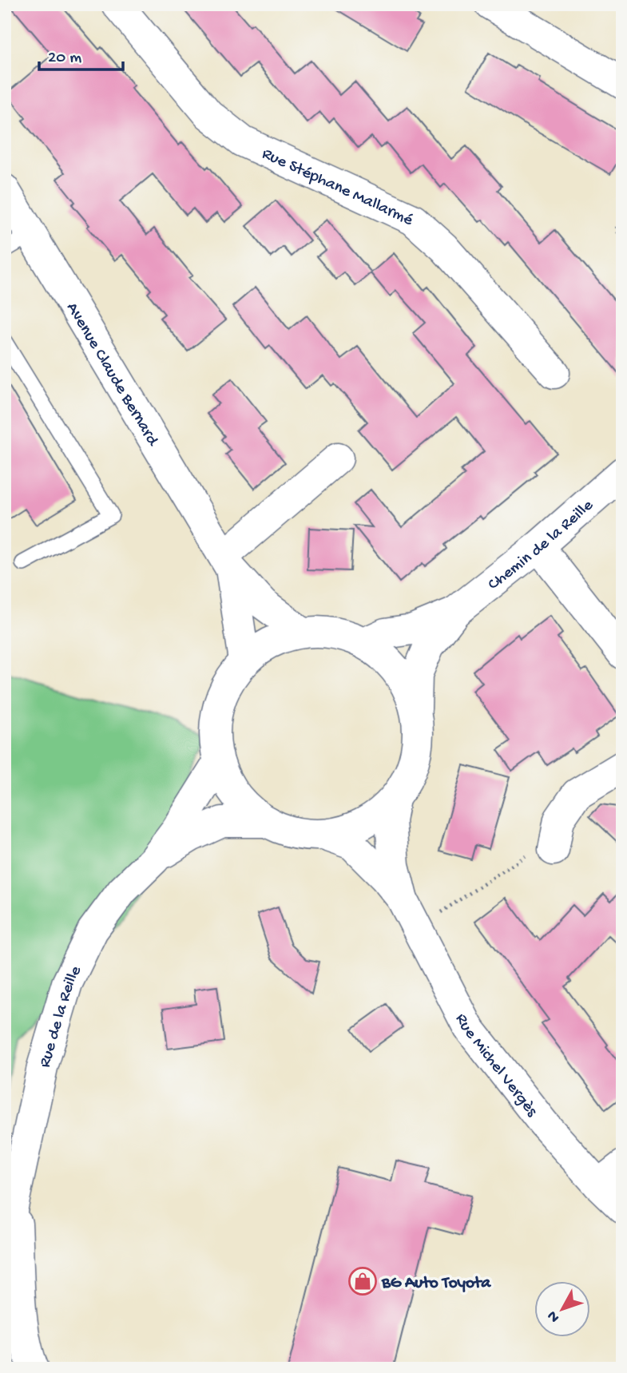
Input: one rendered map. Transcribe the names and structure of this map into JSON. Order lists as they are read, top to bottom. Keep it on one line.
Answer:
{"streets":{"street":["Rue Stéphane Mallarmé","Avenue Claude Bernard","Chemin de la Reille","Rue de la Reille","Rue Michel Vergès"]},"places":{"shop":["BG Auto Toyota"]},"scale_bar":"20 m","north":"bottom left"}
